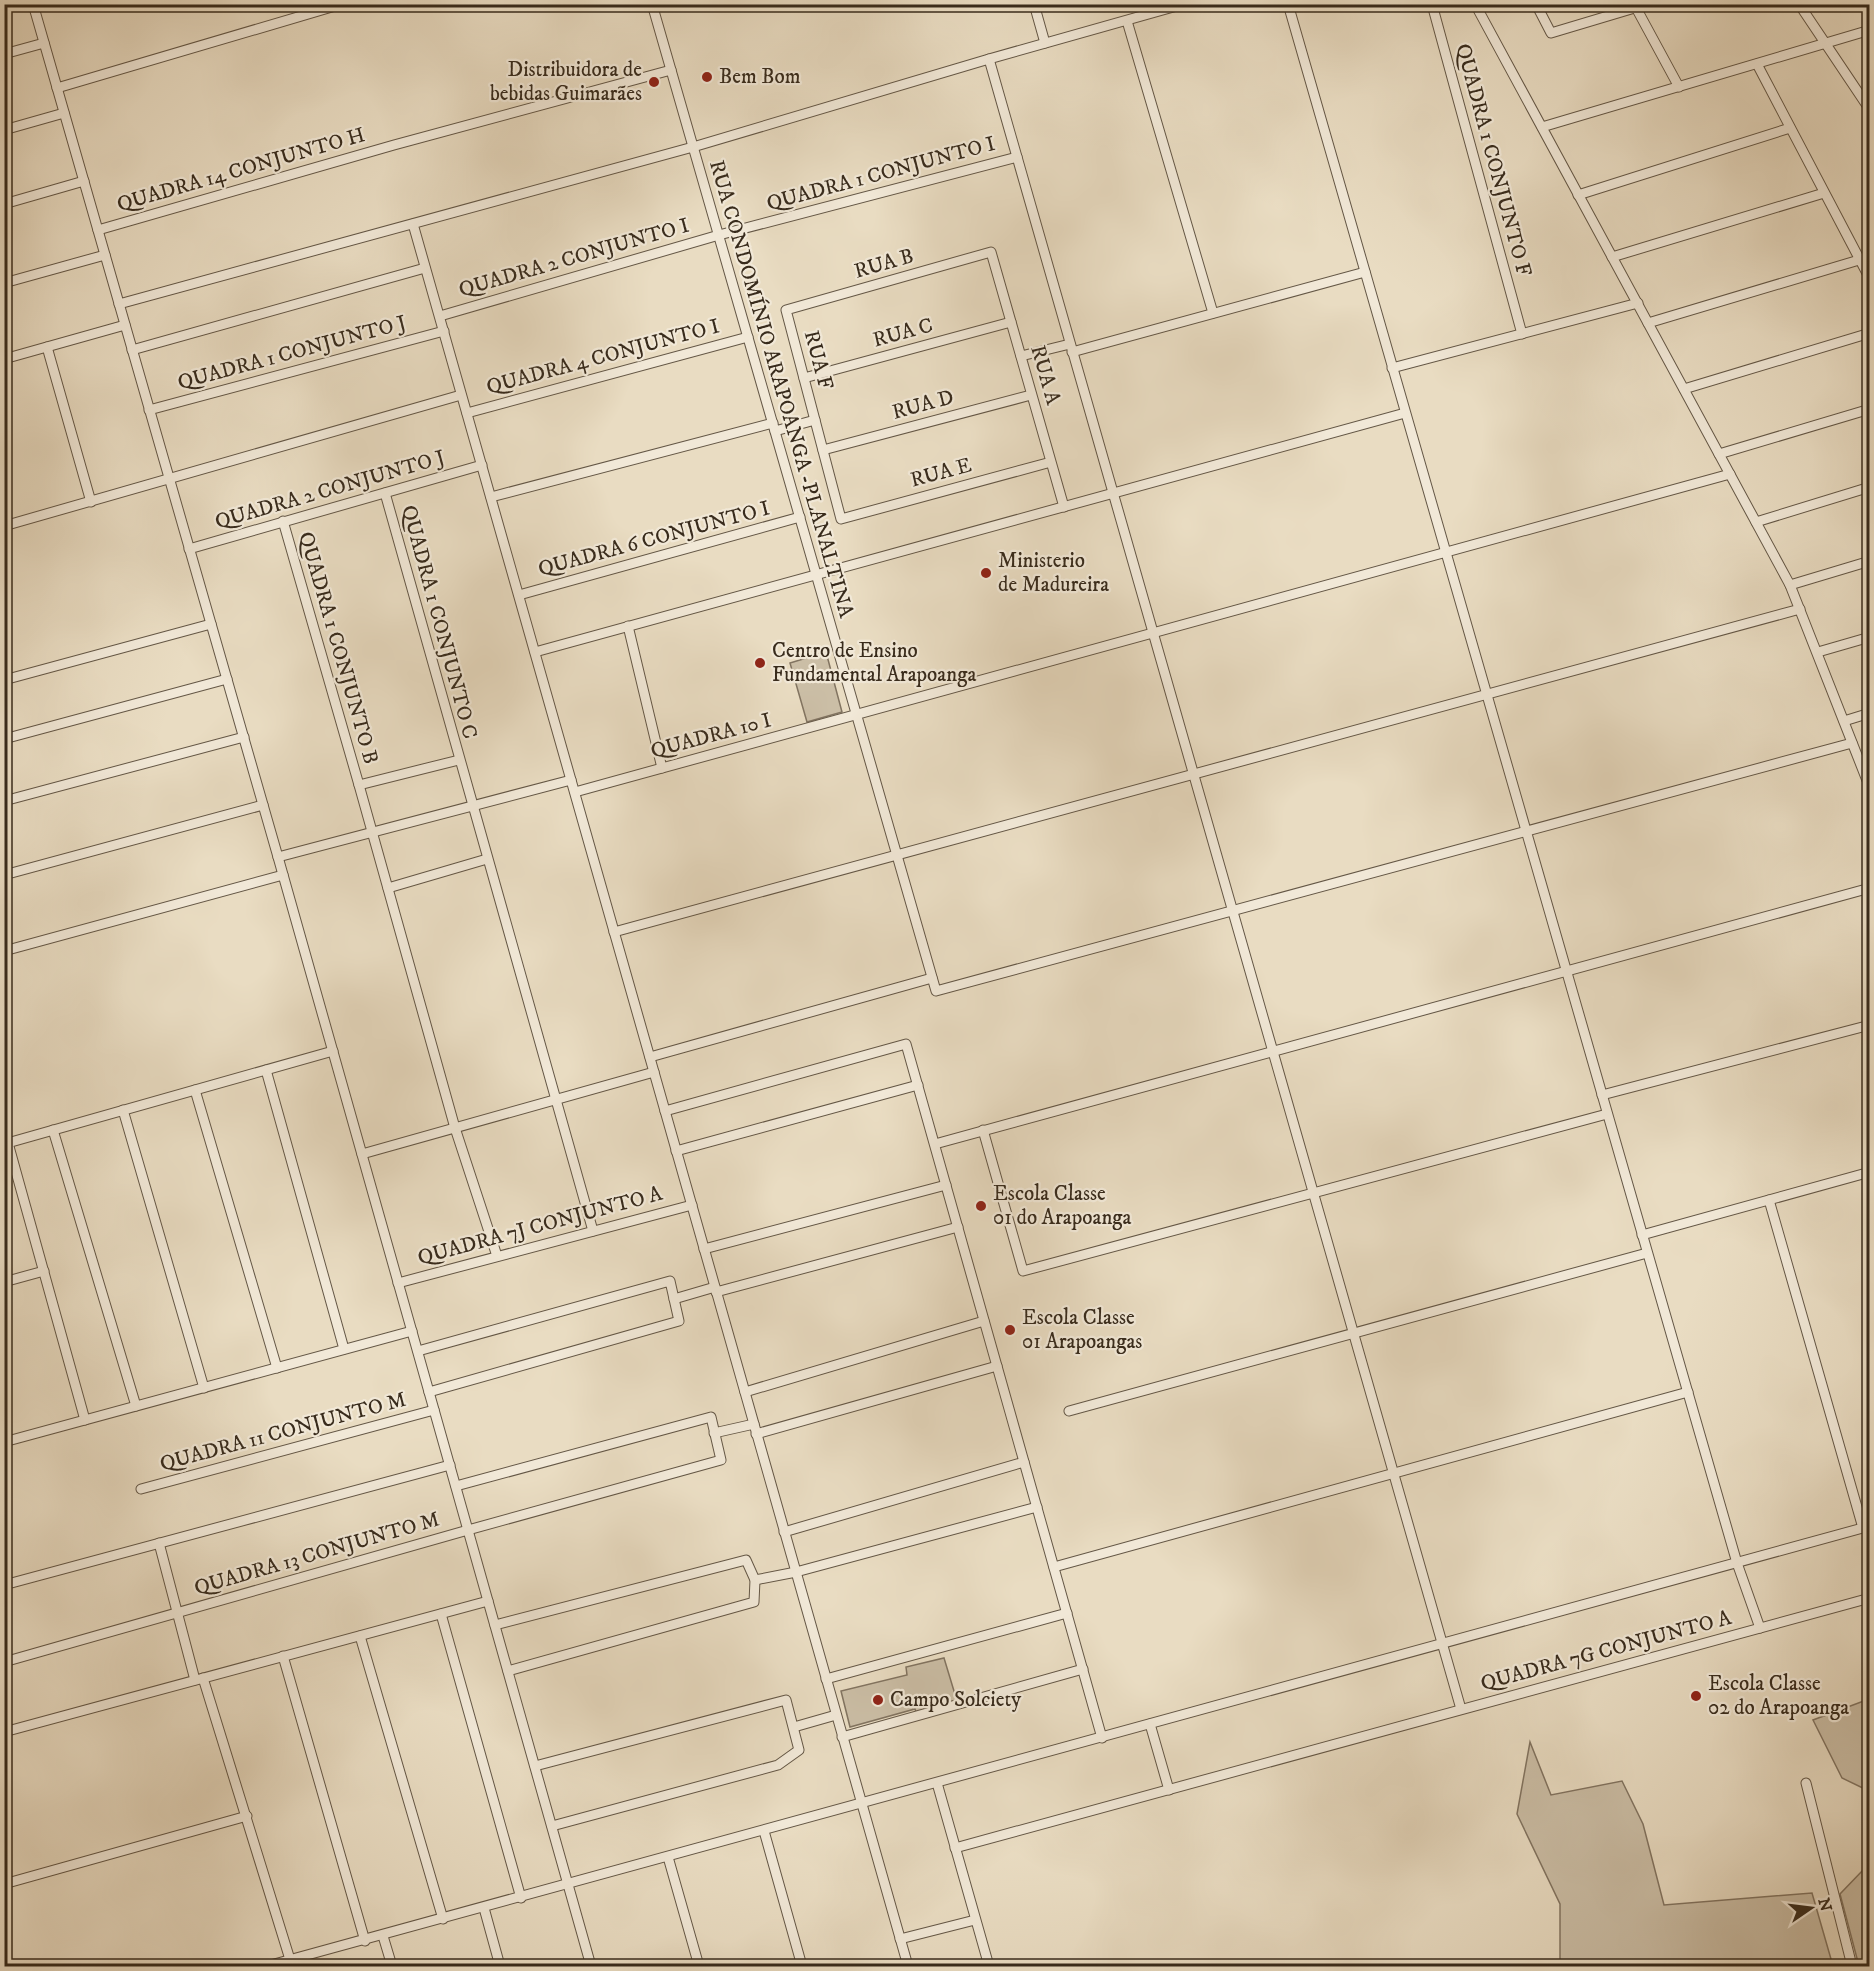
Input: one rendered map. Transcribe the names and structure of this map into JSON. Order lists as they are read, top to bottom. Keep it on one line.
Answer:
{"streets":{"street":["QUADRA 1 CONJUNTO F","QUADRA 14 CONJUNTO H","QUADRA 1 CONJUNTO I","QUADRA 2 CONJUNTO I","RUA B","RUA C","QUADRA 1 CONJUNTO J","QUADRA 4 CONJUNTO I","RUA F","RUA A","RUA CONDOMÍNIO ARAPOANGA -PLANALTINA","RUA D","RUA E","QUADRA 2 CONJUNTO J","QUADRA 6 CONJUNTO I","QUADRA 1 CONJUNTO C","QUADRA 1 CONJUNTO B","QUADRA 10 I","QUADRA 7J CONJUNTO A","QUADRA 11 CONJUNTO M","QUADRA 13 CONJUNTO M","QUADRA 7G CONJUNTO A"]},"crossings":[["QUADRA 14 CONJUNTO H","RUA CONDOMÍNIO ARAPOANGA -PLANALTINA"],["QUADRA 1 CONJUNTO I","QUADRA 2 CONJUNTO I"],["QUADRA 1 CONJUNTO I","RUA CONDOMÍNIO ARAPOANGA -PLANALTINA"],["QUADRA 2 CONJUNTO I","RUA CONDOMÍNIO ARAPOANGA -PLANALTINA"],["RUA B","RUA F"],["RUA B","RUA A"],["RUA C","RUA F"],["RUA C","RUA A"],["QUADRA 4 CONJUNTO I","RUA CONDOMÍNIO ARAPOANGA -PLANALTINA"],["RUA F","RUA CONDOMÍNIO ARAPOANGA -PLANALTINA"],["RUA F","RUA D"],["RUA F","RUA E"],["RUA A","RUA D"],["RUA A","RUA E"],["RUA CONDOMÍNIO ARAPOANGA -PLANALTINA","QUADRA 6 CONJUNTO I"],["RUA CONDOMÍNIO ARAPOANGA -PLANALTINA","QUADRA 10 I"],["QUADRA 2 CONJUNTO J","QUADRA 1 CONJUNTO C"],["QUADRA 2 CONJUNTO J","QUADRA 1 CONJUNTO B"],["QUADRA 1 CONJUNTO C","QUADRA 7J CONJUNTO A"],["QUADRA 1 CONJUNTO B","QUADRA 7J CONJUNTO A"]],"places":["Bem Bom","Distribuidora de bebidas Guimarães","Ministerio de Madureira","Centro de Ensino Fundamental Arapoanga","Escola Classe 01 do Arapoanga","Escola Classe 01 Arapoangas","Escola Classe 02 do Arapoanga","Campo Solciety"],"north":"right"}
